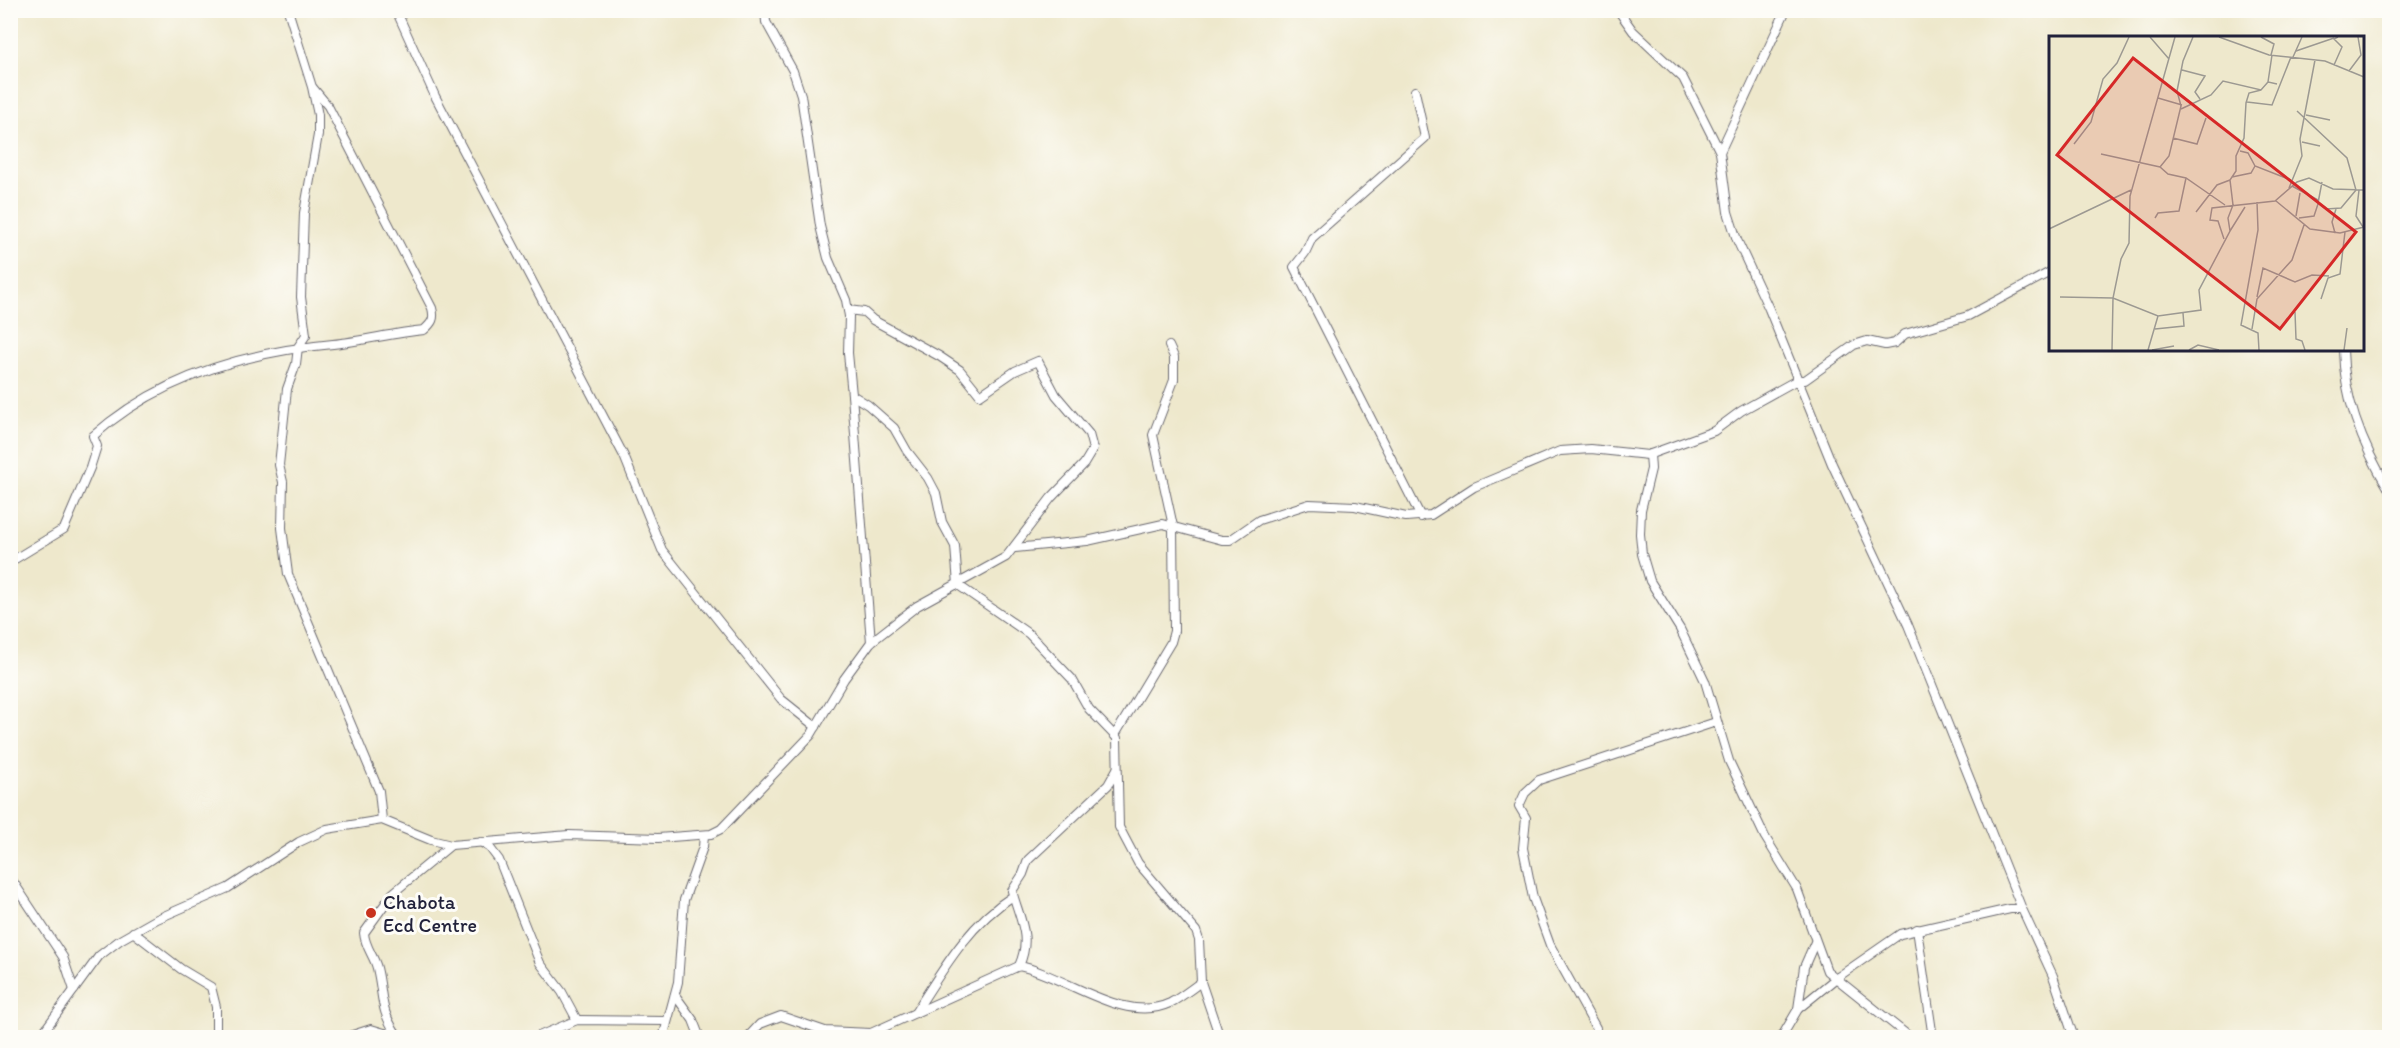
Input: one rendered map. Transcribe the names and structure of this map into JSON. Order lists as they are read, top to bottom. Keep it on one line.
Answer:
{"places":["Chabota Ecd Centre"]}
